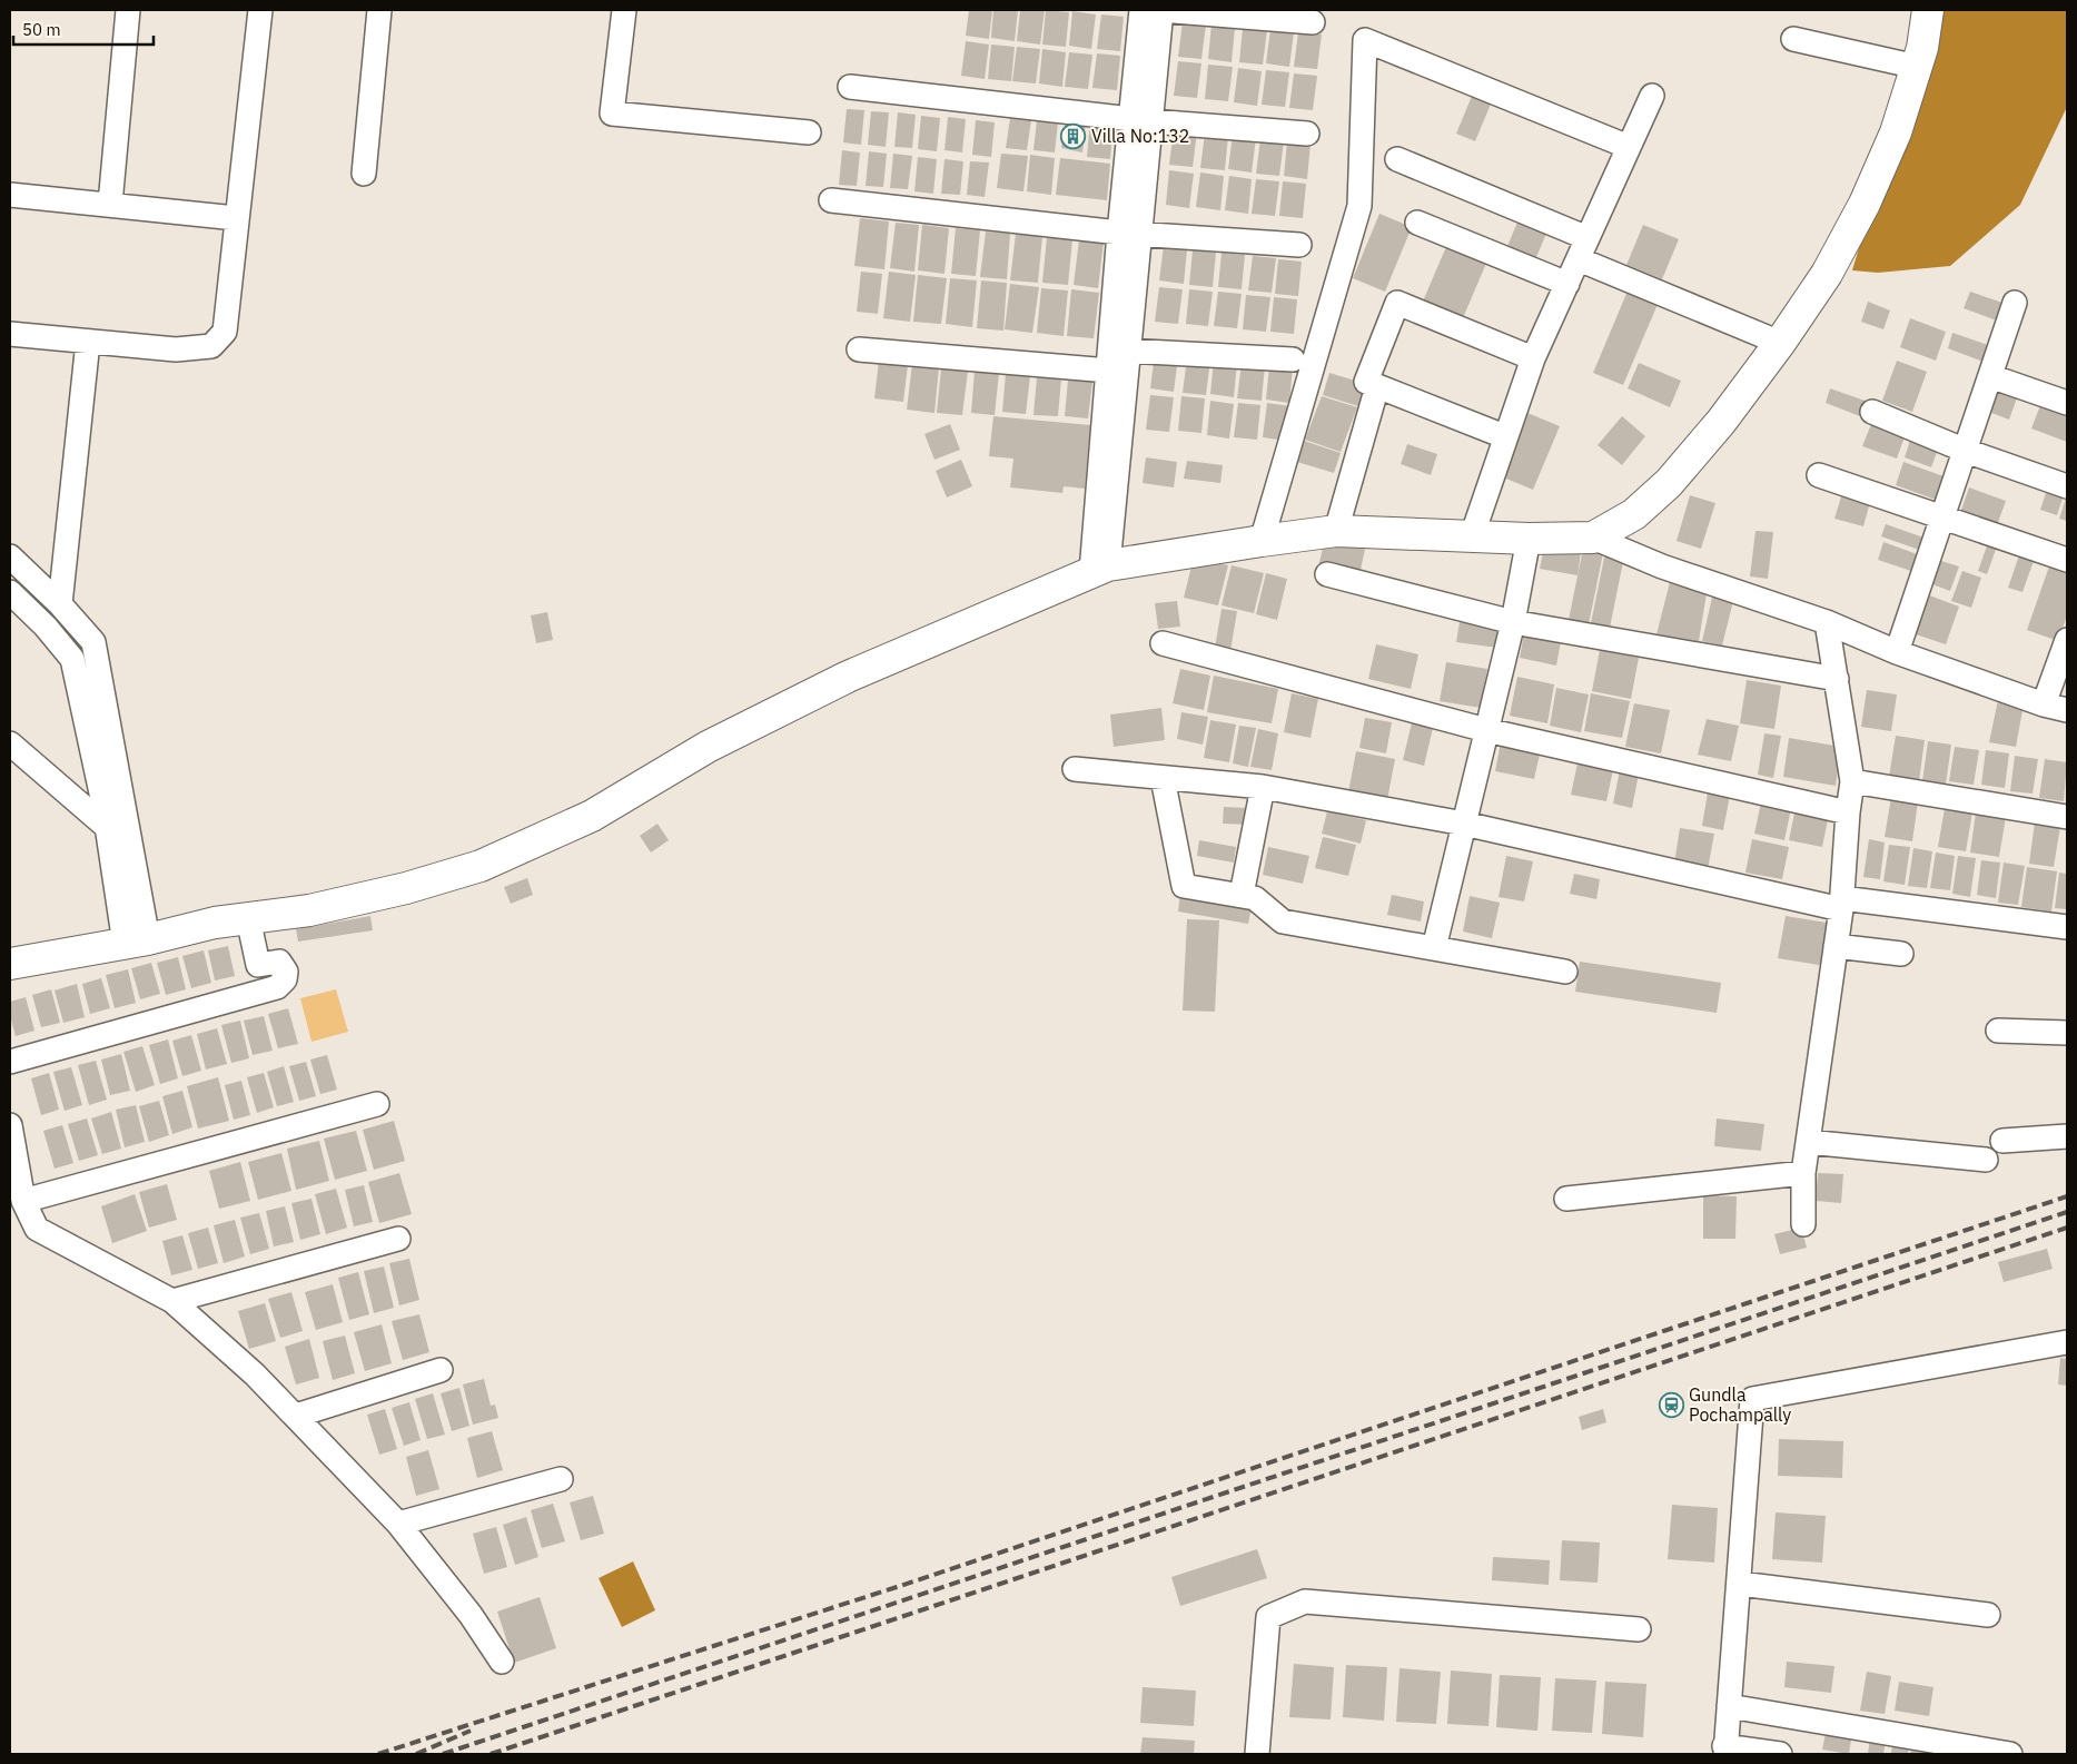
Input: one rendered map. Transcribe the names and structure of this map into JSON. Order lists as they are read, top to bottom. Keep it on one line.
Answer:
{"places":{"building":["Villa No:132"],"station":["Gundla Pochampally"]},"scale_bar":"50 m"}
